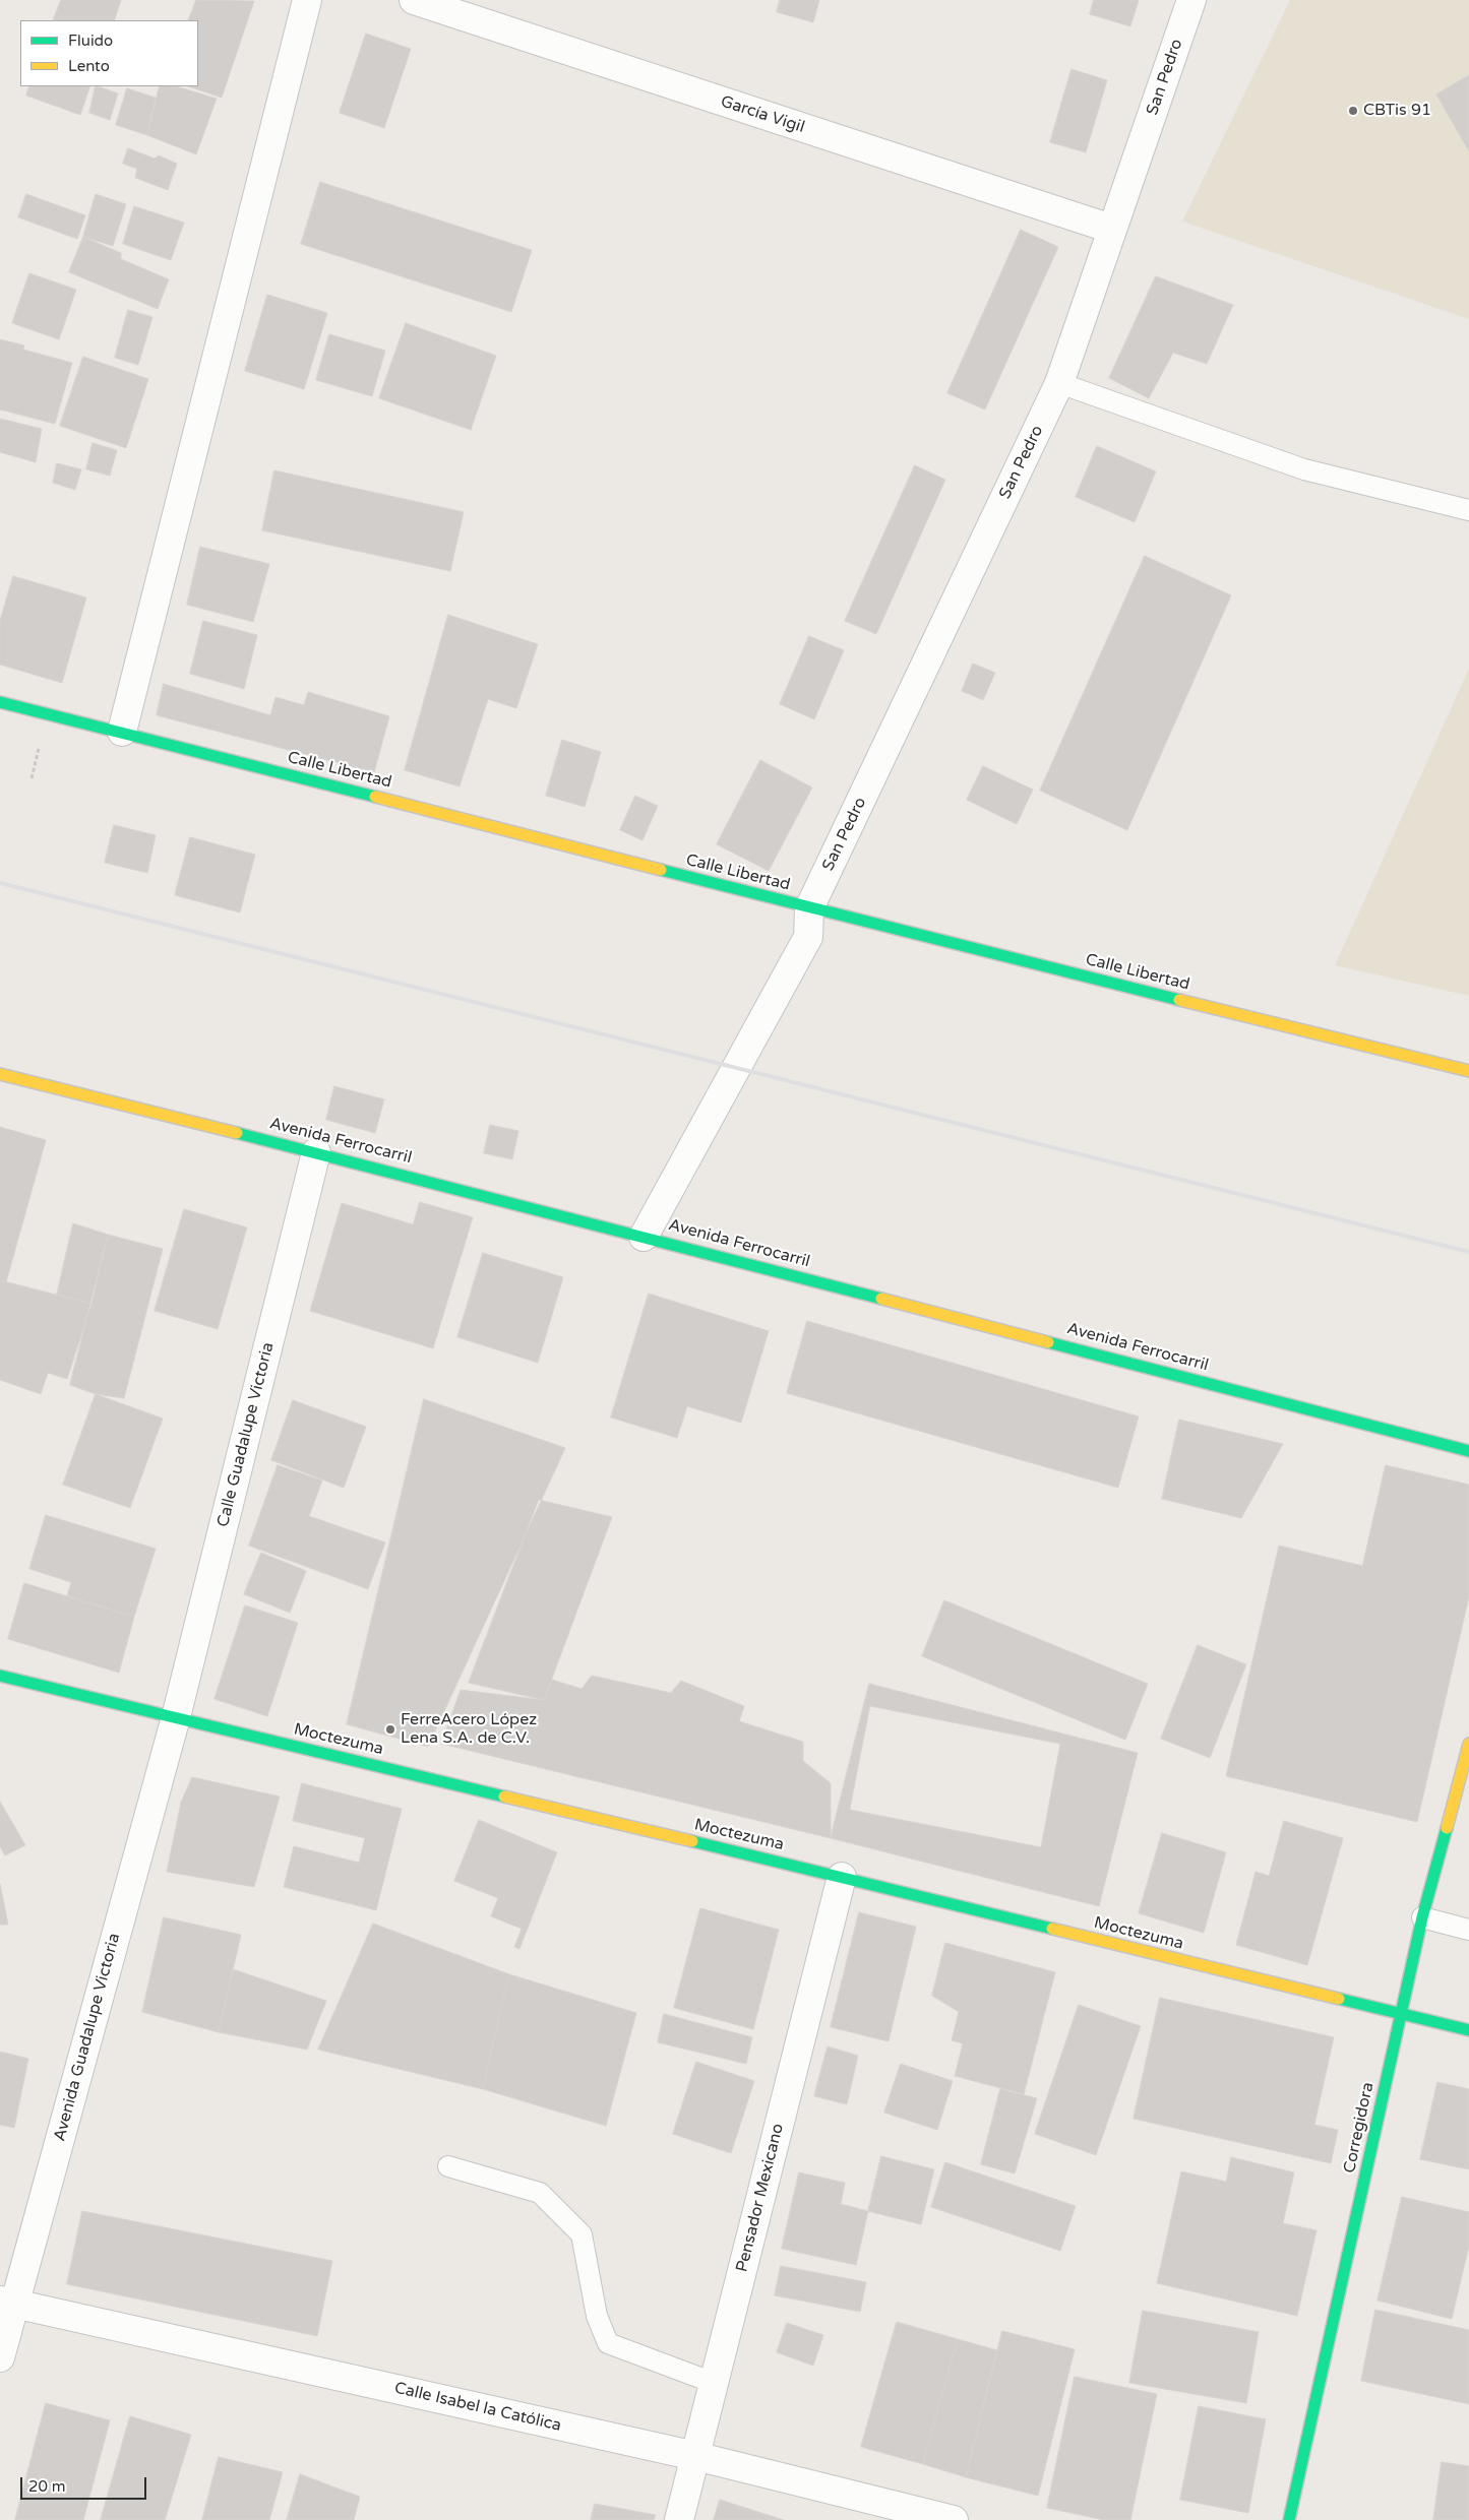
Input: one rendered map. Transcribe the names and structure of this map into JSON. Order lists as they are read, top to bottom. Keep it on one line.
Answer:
{"streets":{"street":["San Pedro","García Vigil","Calle Libertad","Avenida Ferrocarril","Calle Guadalupe Victoria","Moctezuma","Avenida Guadalupe Victoria","Corregidora","Pensador Mexicano","Calle Isabel la Católica"]},"crossings":[["San Pedro","García Vigil"],["San Pedro","Calle Libertad"],["Avenida Ferrocarril","Calle Guadalupe Victoria"],["Calle Guadalupe Victoria","Moctezuma"],["Calle Guadalupe Victoria","Avenida Guadalupe Victoria"],["Moctezuma","Avenida Guadalupe Victoria"],["Moctezuma","Corregidora"],["Moctezuma","Pensador Mexicano"],["Avenida Guadalupe Victoria","Calle Isabel la Católica"],["Pensador Mexicano","Calle Isabel la Católica"]],"places":["CBTis 91","FerreAcero López Lena S.A. de C.V."],"legend":["Fluido","Lento"],"scale_bar":"20 m"}
